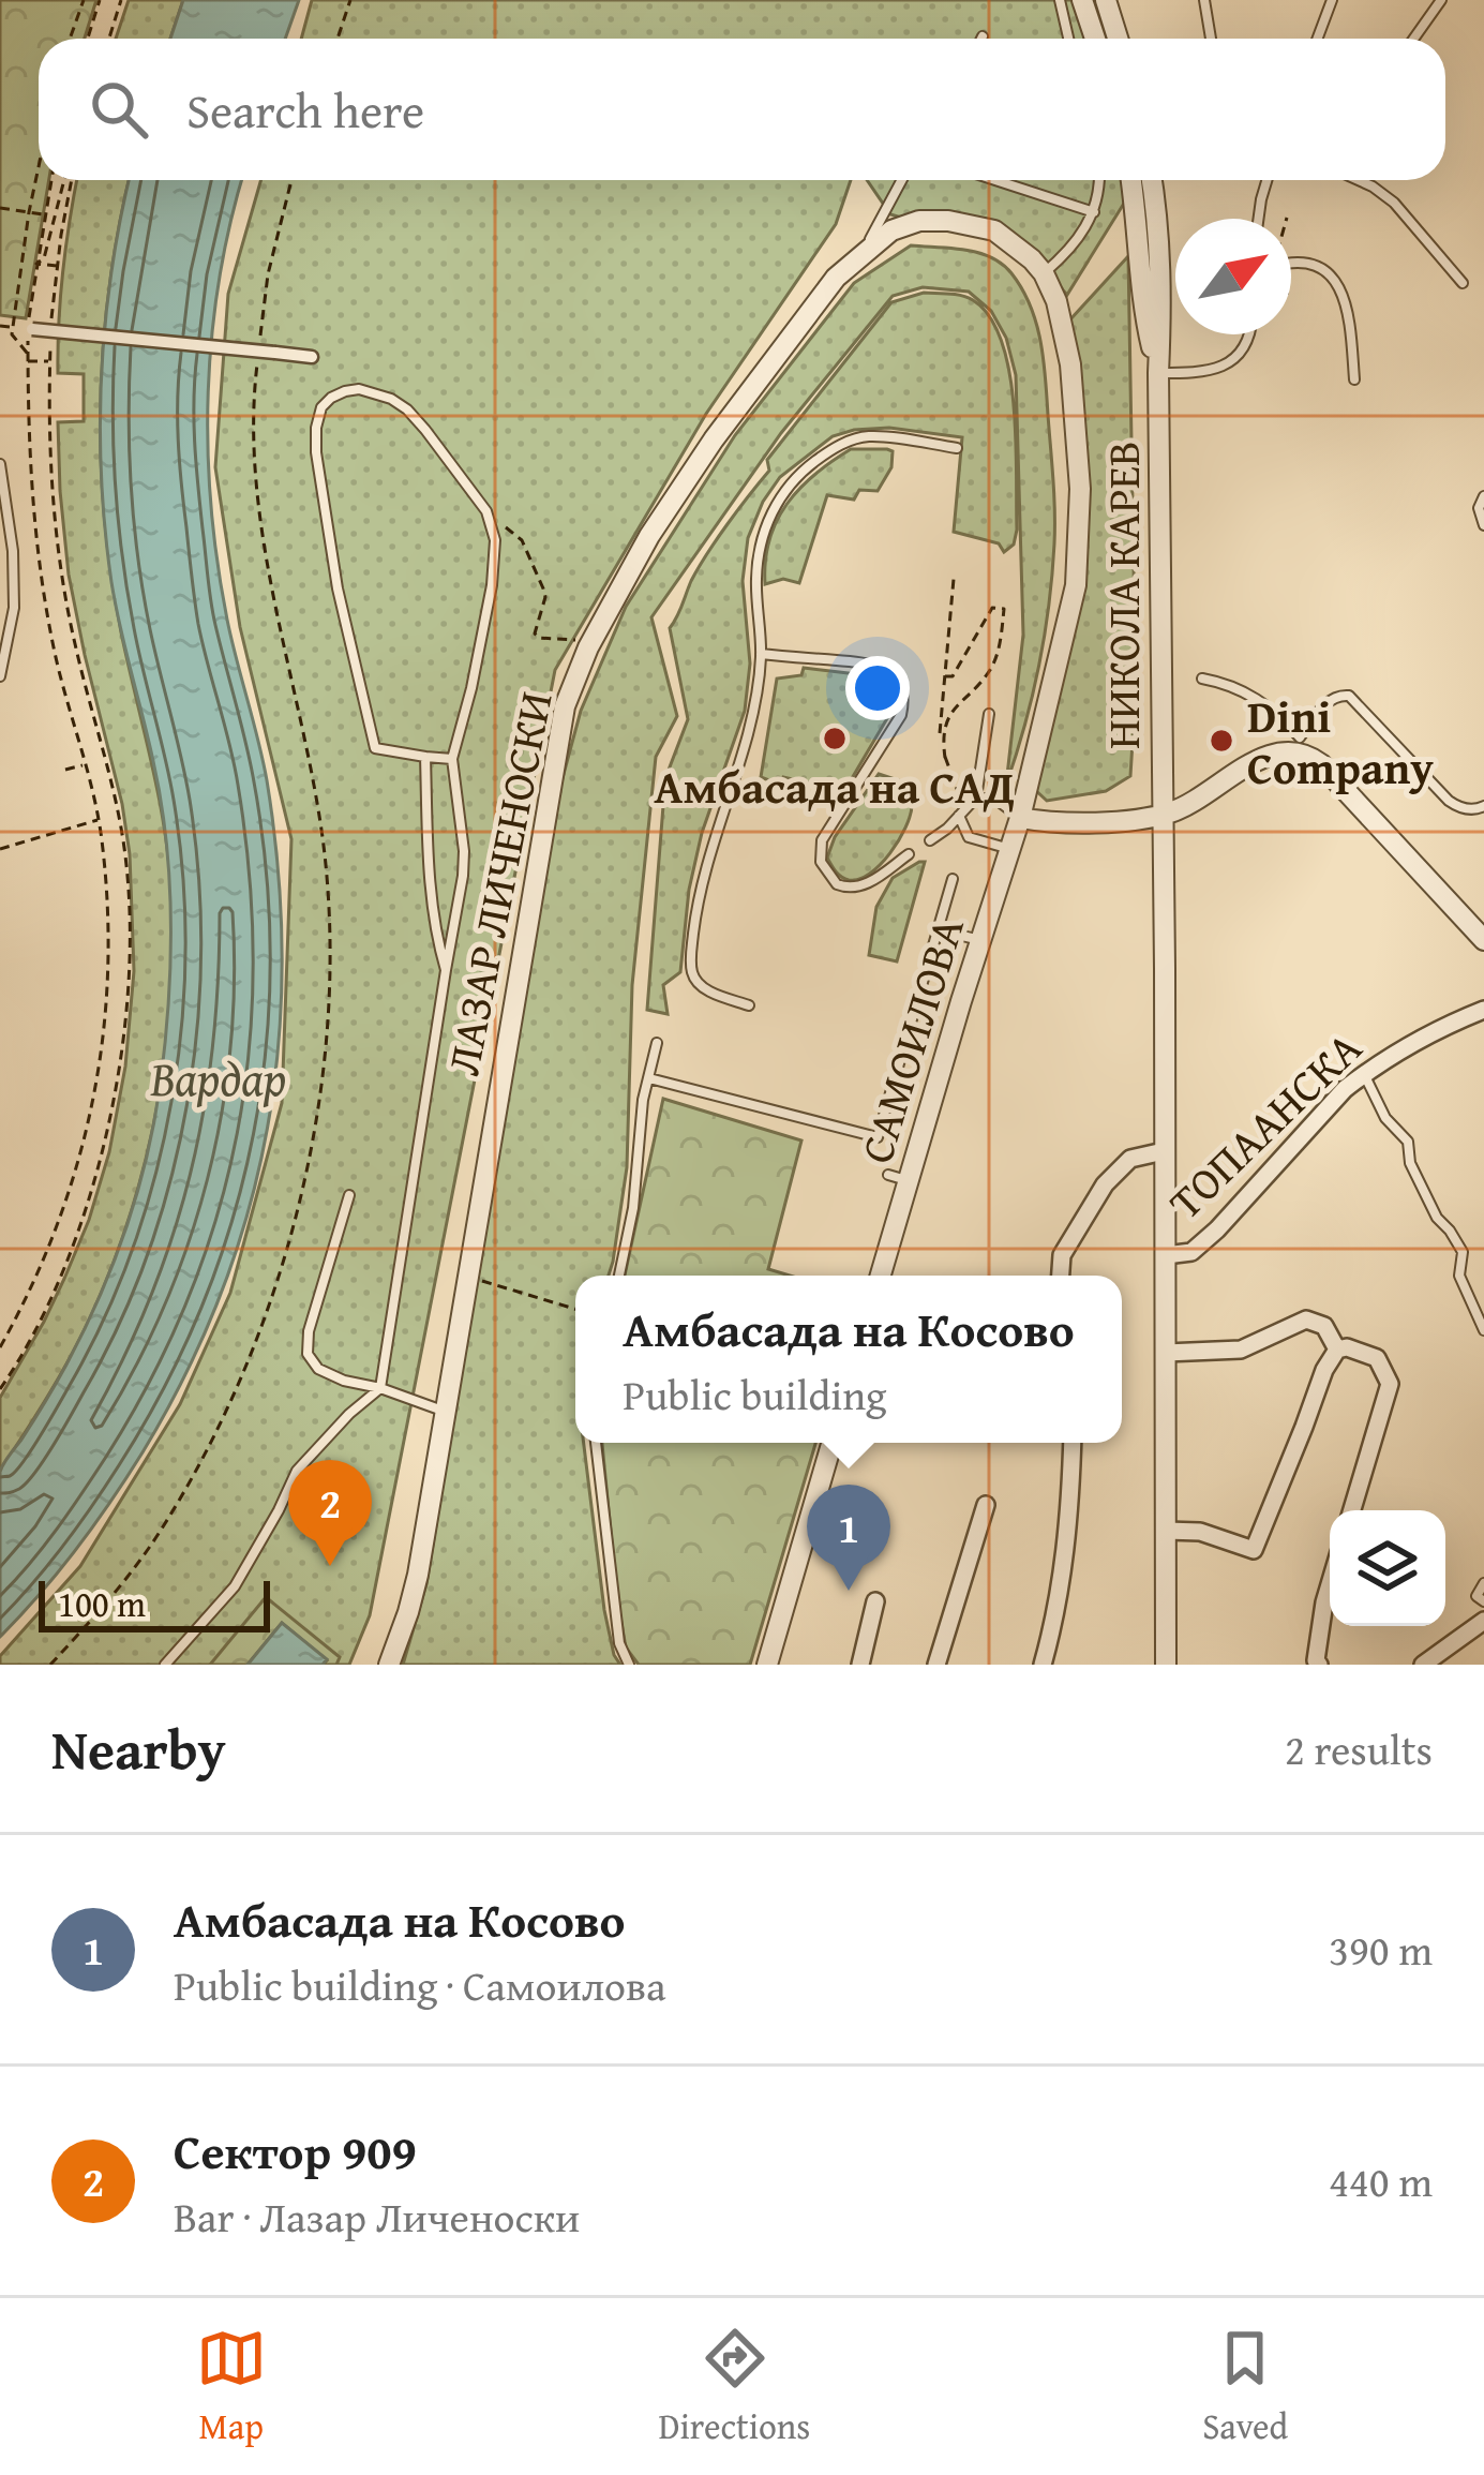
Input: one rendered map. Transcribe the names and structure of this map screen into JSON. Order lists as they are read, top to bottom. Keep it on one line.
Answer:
{"streets":{"street":["НИКОЛА КАРЕВ","ЛАЗАР ЛИЧЕНОСКИ","САМОИЛОВА","ТОПААНСКА"]},"crossings":[["НИКОЛА КАРЕВ","ТОПААНСКА"]],"water":["Вардар"],"places":["Амбасада на САД","Dini Company"],"scale_bar":"100 m","north":"top right","page":{"search":"Search here","popup":["Амбасада на Косово","Public building"],"pins":["2","1"],"scale":"100 m","heading":["Nearby","2 results"],"list":[{"mark":"1","name":"Амбасада на Косово","note":"Public building · Самоилова","value":"390 m"},{"mark":"2","name":"Сектор 909","note":"Bar · Лазар Личеноски","value":"440 m"}],"nav":["Map","Directions","Saved"]}}
